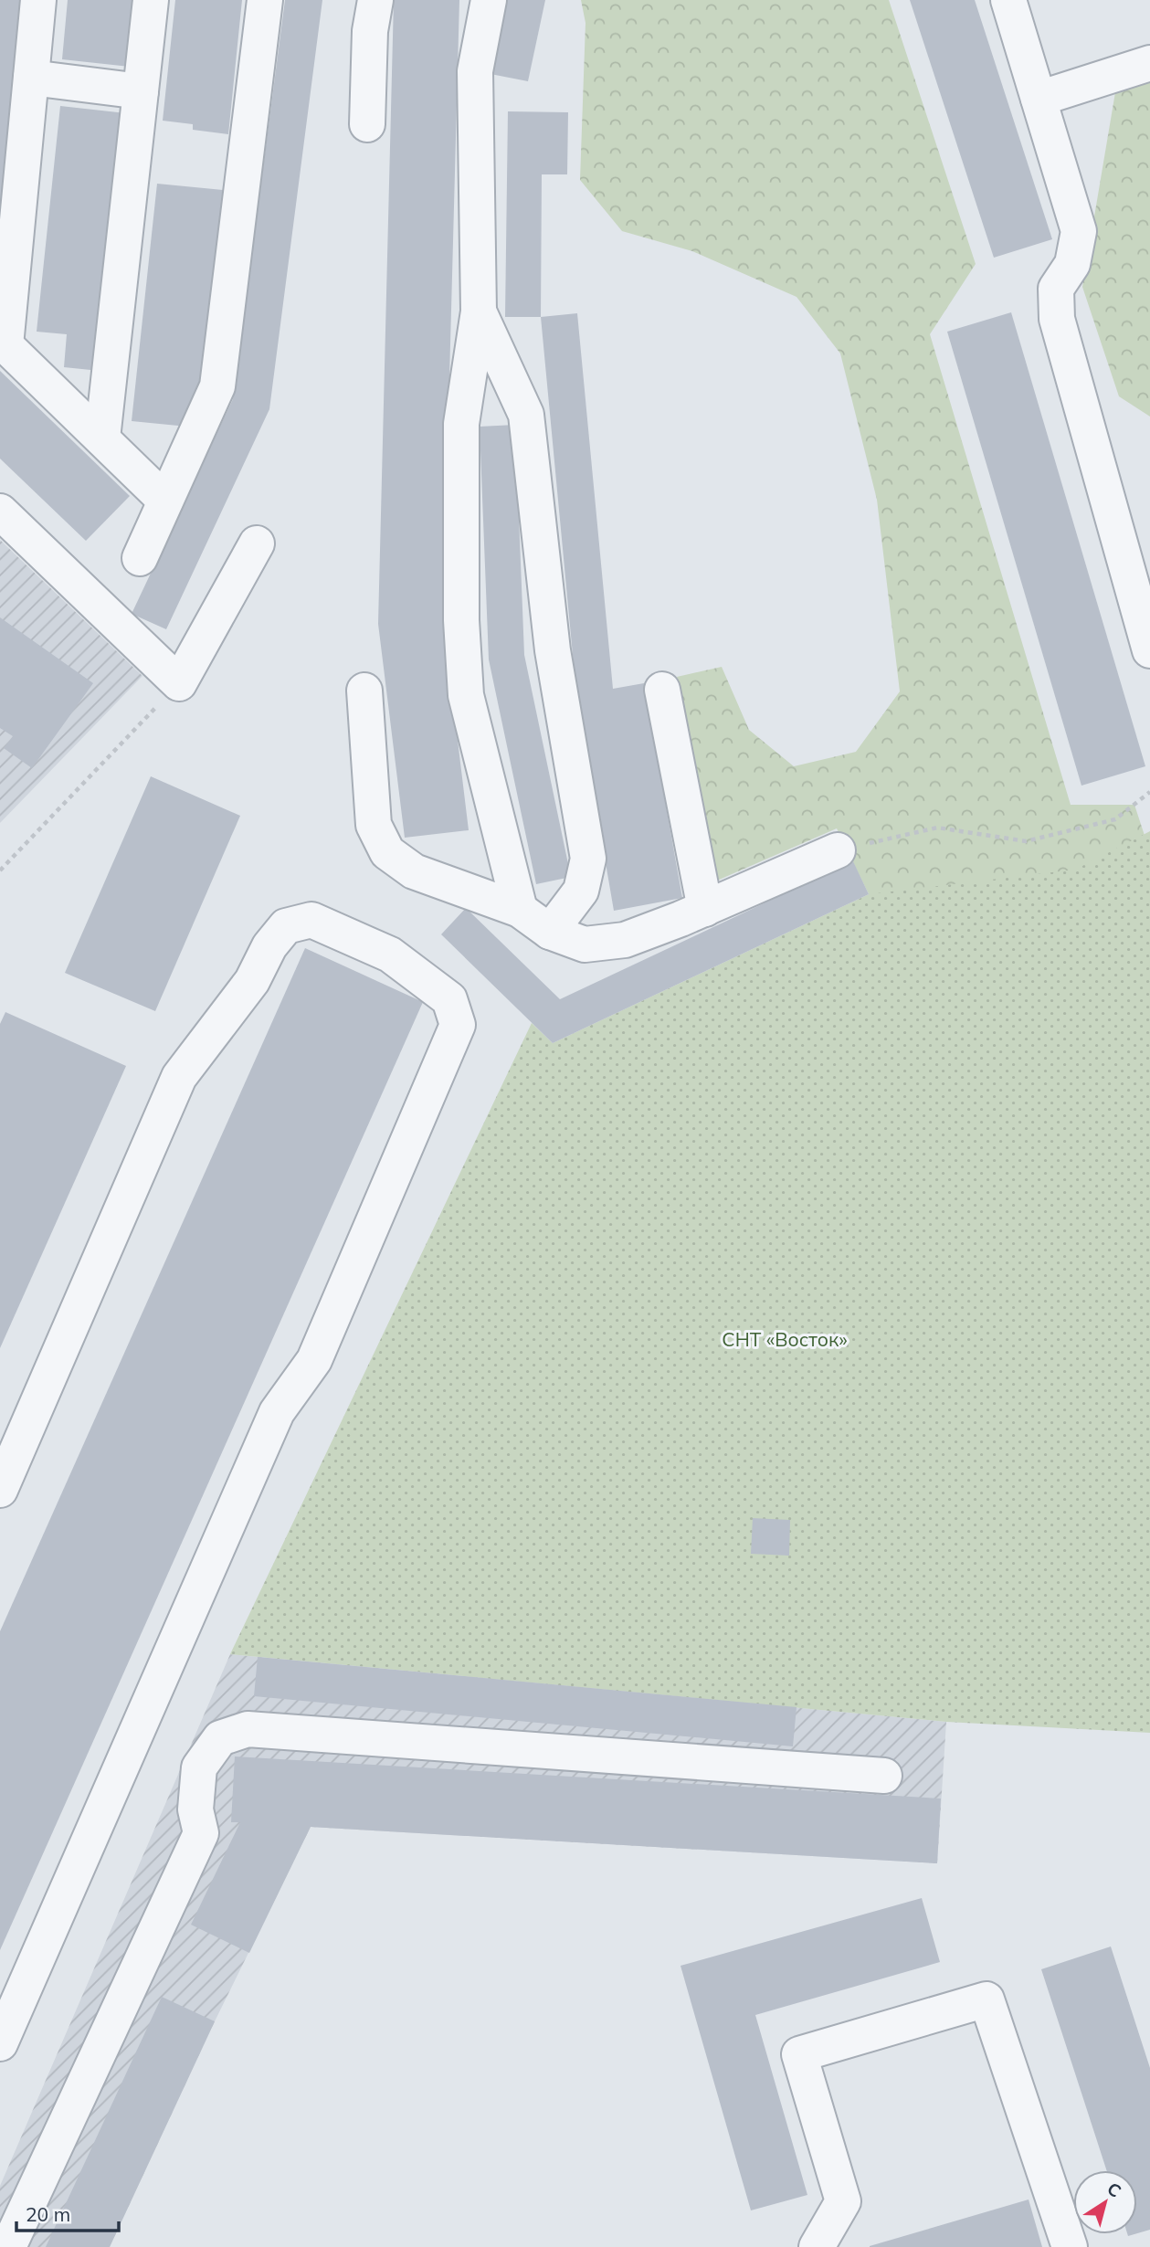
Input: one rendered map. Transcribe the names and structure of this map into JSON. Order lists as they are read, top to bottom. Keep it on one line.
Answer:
{"parks":["СНТ «Восток»"],"scale_bar":"20 m","north":"top right"}
